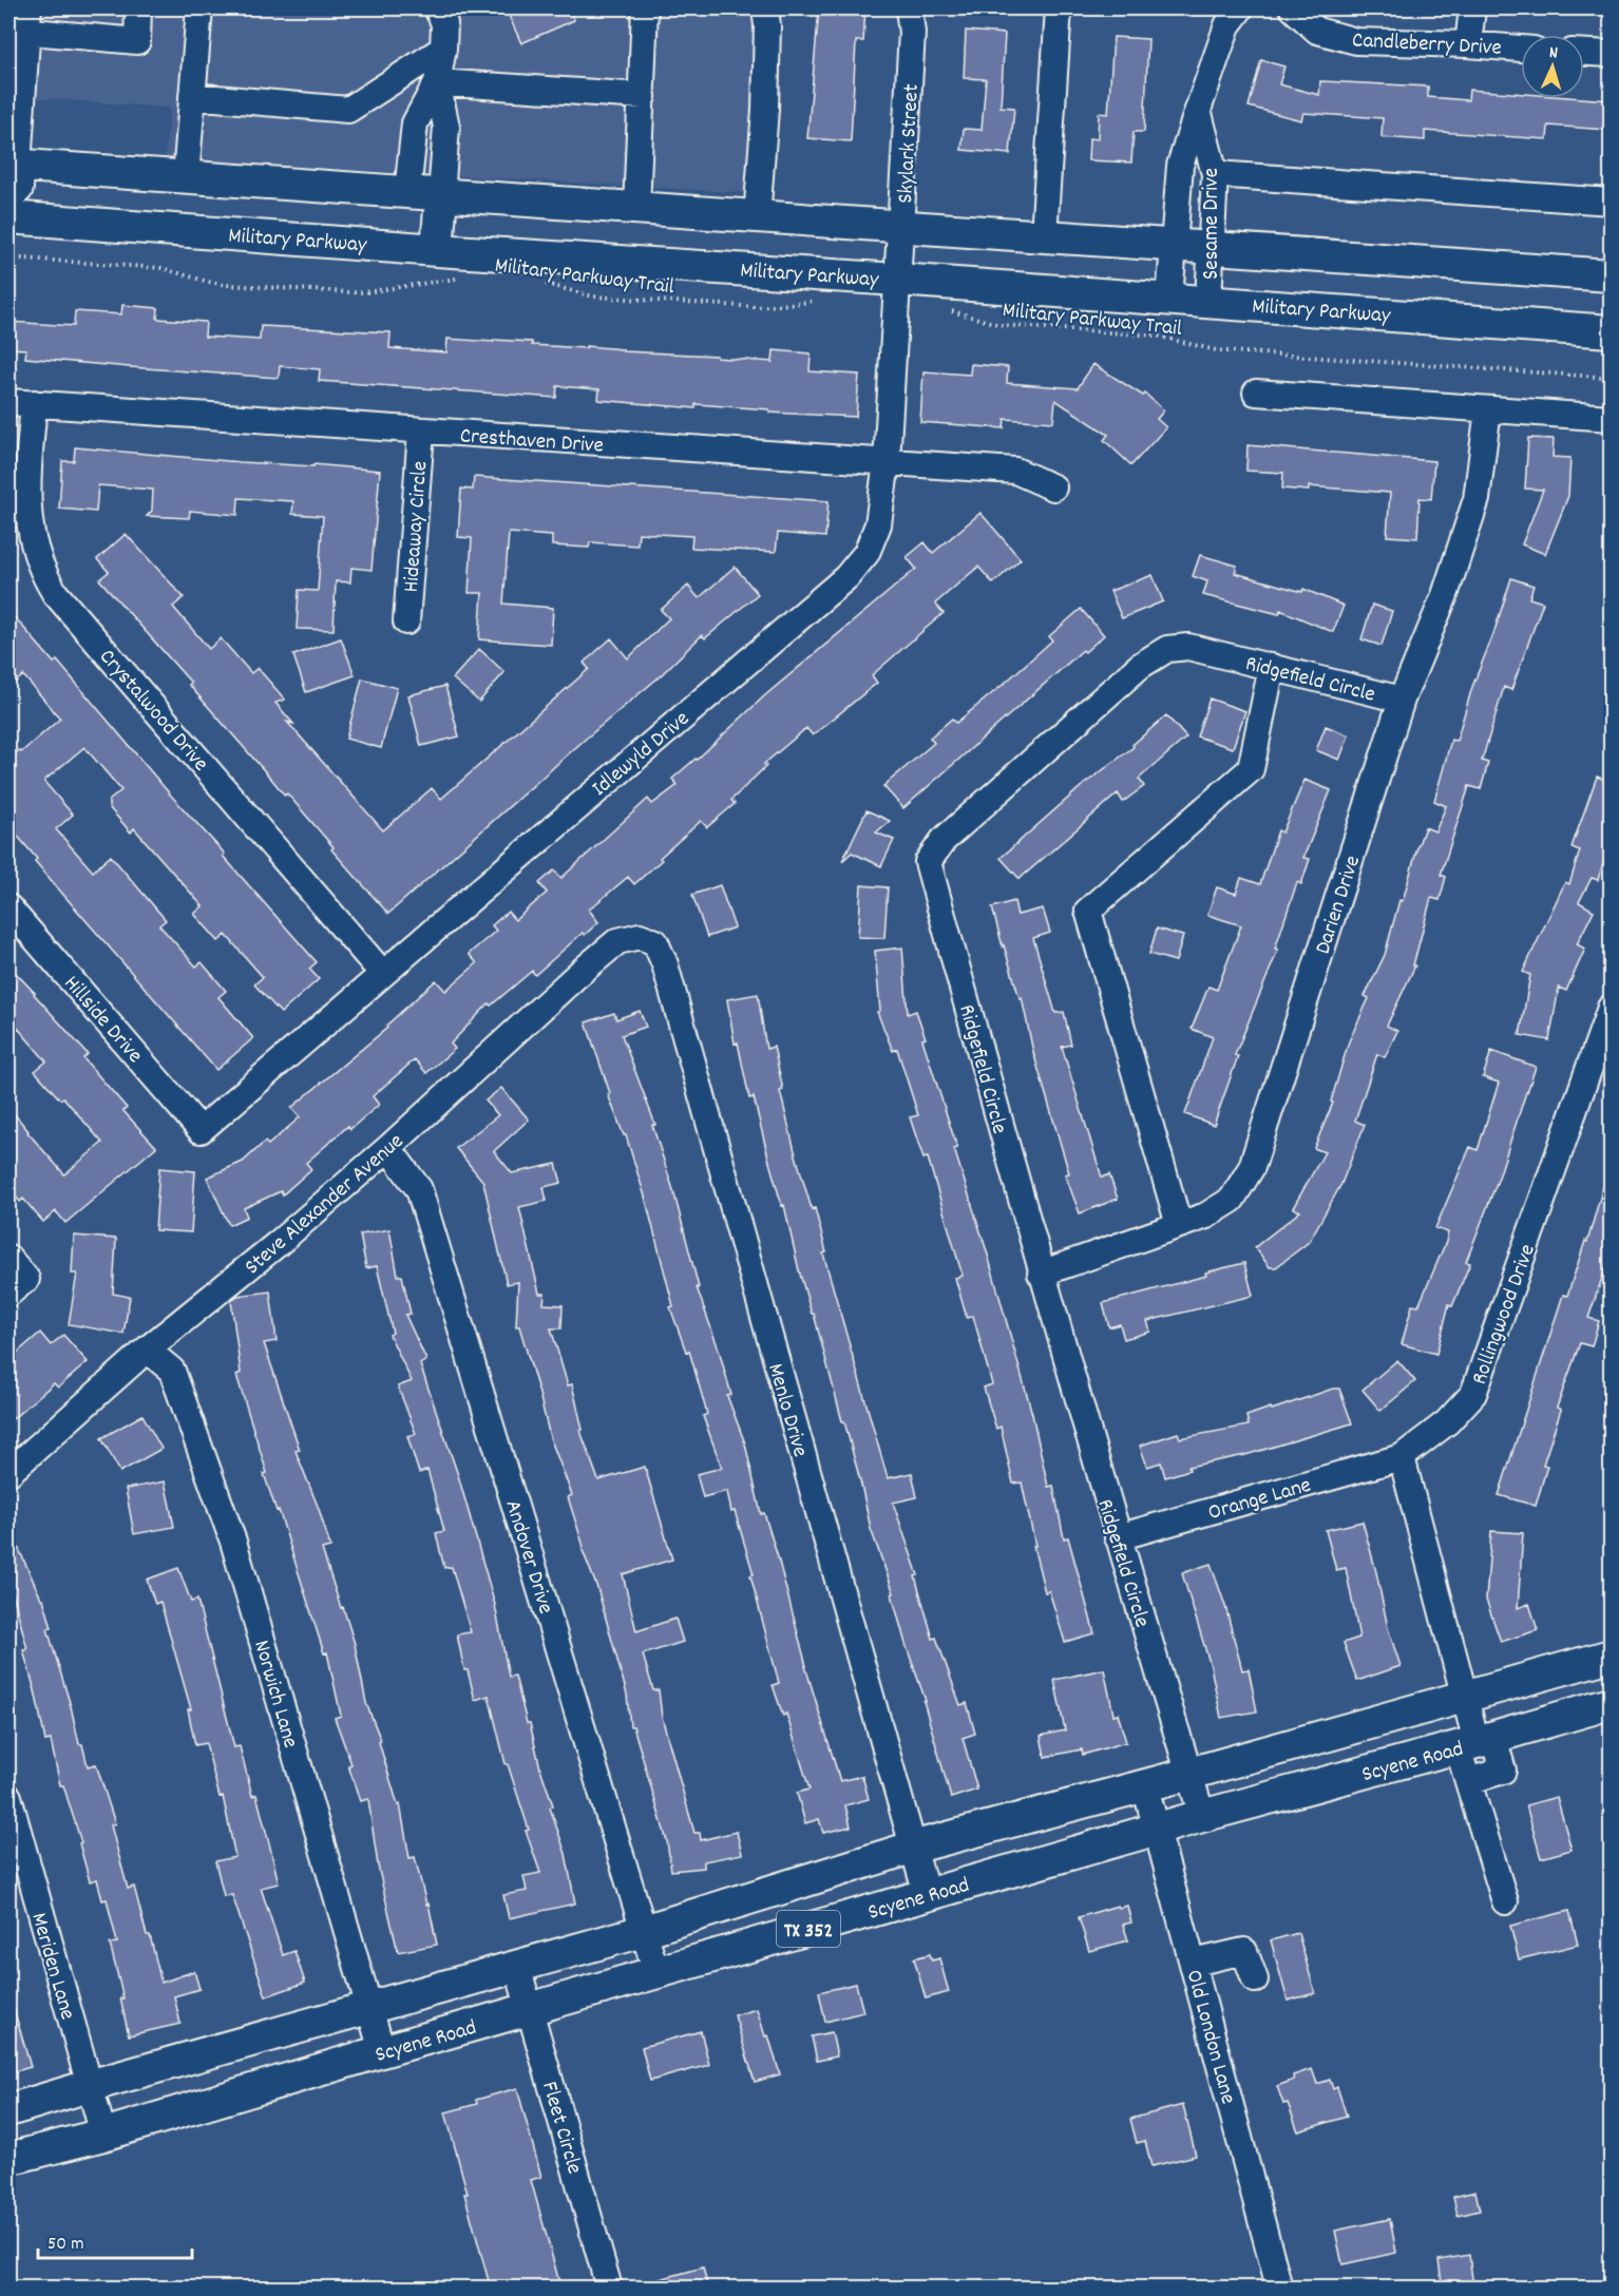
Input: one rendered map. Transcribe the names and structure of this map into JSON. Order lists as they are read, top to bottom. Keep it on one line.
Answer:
{"streets":{"main road":["Military Parkway","Scyene Road","TX 352"],"street":["Candleberry Drive","Skylark Street","Sesame Drive","Cresthaven Drive","Hideaway Circle","Ridgefield Circle","Crystalwood Drive","Idlewyld Drive","Darien Drive","Hillside Drive","Steve Alexander Avenue","Rollingwood Drive","Menlo Drive","Orange Lane","Andover Drive","Norwich Lane","Meriden Lane","Old London Lane","Fleet Circle"],"path":["Military Parkway Trail"]},"crossings":[["Skylark Street","Military Parkway"],["Skylark Street","Idlewyld Drive"],["Sesame Drive","Military Parkway"],["Military Parkway","Idlewyld Drive"],["Cresthaven Drive","Hideaway Circle"],["Cresthaven Drive","Crystalwood Drive"],["Cresthaven Drive","Idlewyld Drive"],["Ridgefield Circle","Darien Drive"],["Ridgefield Circle","Orange Lane"],["Ridgefield Circle","Scyene Road"],["Crystalwood Drive","Idlewyld Drive"],["Idlewyld Drive","Hillside Drive"],["Steve Alexander Avenue","Menlo Drive"],["Steve Alexander Avenue","Andover Drive"],["Steve Alexander Avenue","Norwich Lane"],["Rollingwood Drive","Orange Lane"],["Menlo Drive","Scyene Road"],["Andover Drive","Scyene Road"],["Norwich Lane","Scyene Road"],["Scyene Road","Meriden Lane"],["Scyene Road","Old London Lane"],["Scyene Road","Fleet Circle"]],"scale_bar":"50 m","north":"top"}
